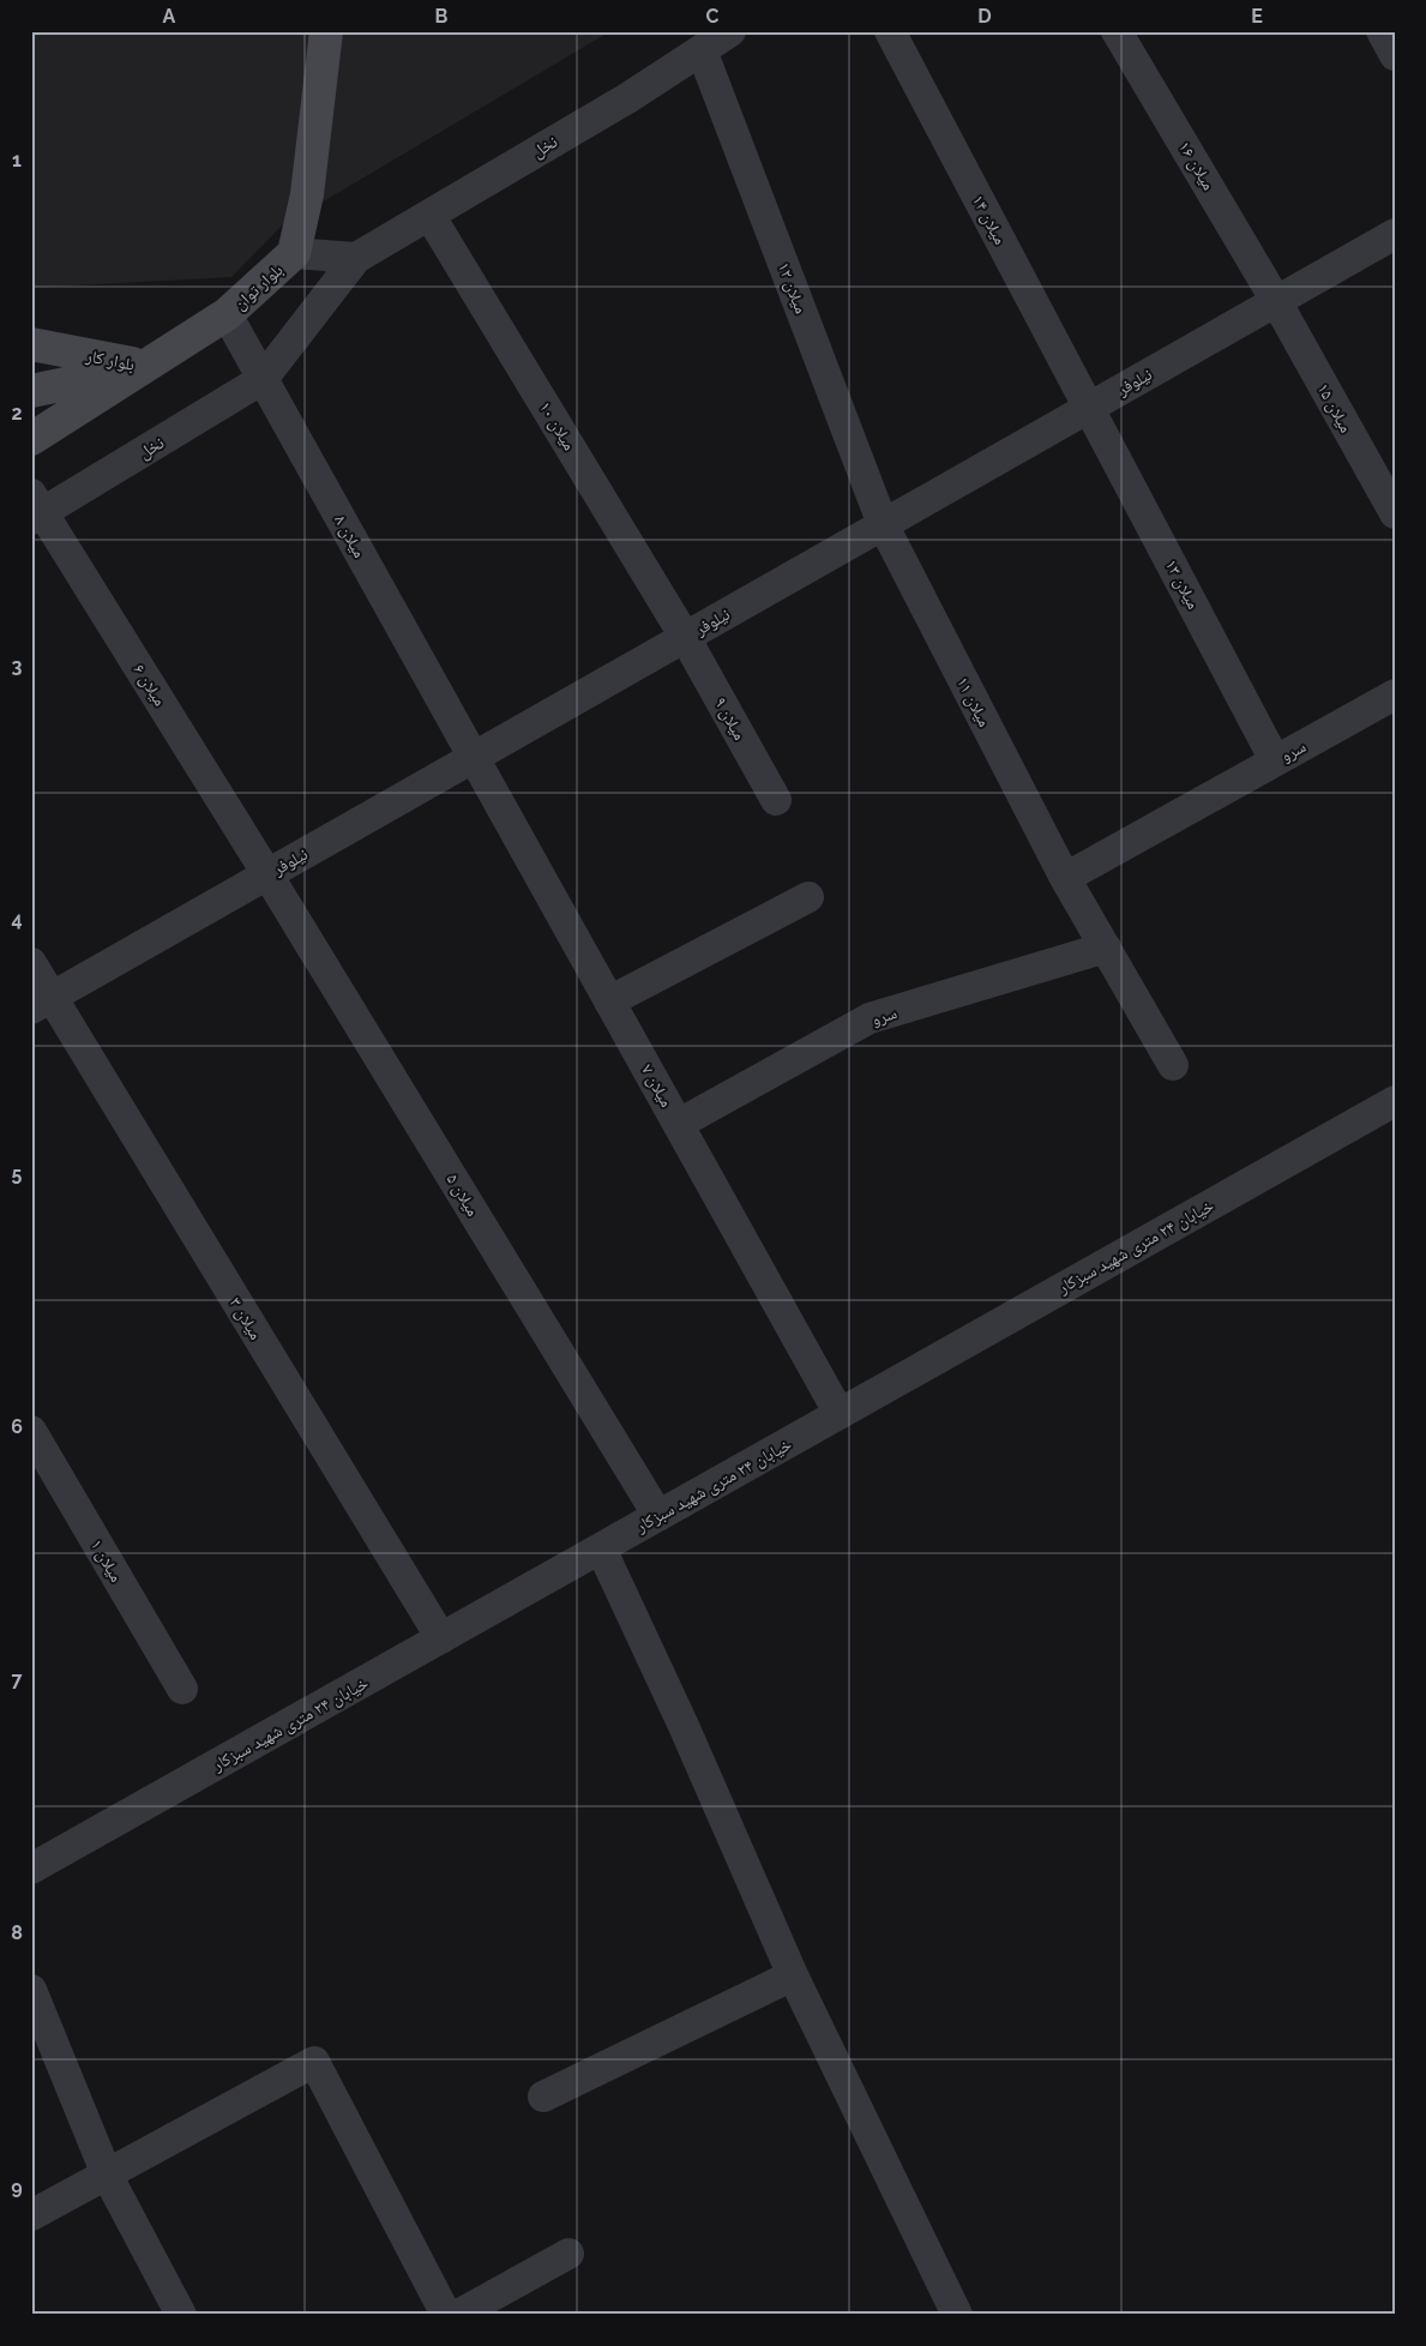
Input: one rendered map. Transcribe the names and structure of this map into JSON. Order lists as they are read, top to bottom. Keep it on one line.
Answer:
{"streets":{"street":["نخل","میلان ۱۶","میلان ۱۴","بلوار توان","میلان ۱۲","بلوار کار","نیلوفر","میلان ۱۵","میلان ۱۰","میلان ۸","میلان ۱۳","میلان ۶","میلان ۱۱","میلان ۹","سرو","میلان ۷","میلان ۵","خیابان ۲۴ متری شهید سبزکار","میلان ۳","میلان ۱"]},"crossings":[["نخل","میلان ۱۲"],["نخل","میلان ۱۰"],["نخل","میلان ۸"],["نخل","میلان ۶"],["میلان ۱۶","نیلوفر"],["میلان ۱۶","میلان ۱۵"],["میلان ۱۴","نیلوفر"],["میلان ۱۴","میلان ۱۳"],["بلوار توان","بلوار کار"],["بلوار توان","میلان ۸"],["میلان ۱۲","نیلوفر"],["میلان ۱۲","میلان ۱۱"],["نیلوفر","میلان ۱۵"],["نیلوفر","میلان ۱۰"],["نیلوفر","میلان ۸"],["نیلوفر","میلان ۱۳"],["نیلوفر","میلان ۶"],["نیلوفر","میلان ۱۱"],["نیلوفر","میلان ۹"],["نیلوفر","میلان ۷"],["نیلوفر","میلان ۵"],["نیلوفر","میلان ۳"],["میلان ۱۰","میلان ۹"],["میلان ۸","میلان ۷"],["میلان ۱۳","سرو"],["میلان ۶","میلان ۵"],["میلان ۱۱","سرو"],["سرو","میلان ۷"],["میلان ۷","خیابان ۲۴ متری شهید سبزکار"],["میلان ۵","خیابان ۲۴ متری شهید سبزکار"],["خیابان ۲۴ متری شهید سبزکار","میلان ۳"]],"grid":{"columns":["A","B","C","D","E"],"rows":["1","2","3","4","5","6","7","8","9"]}}
